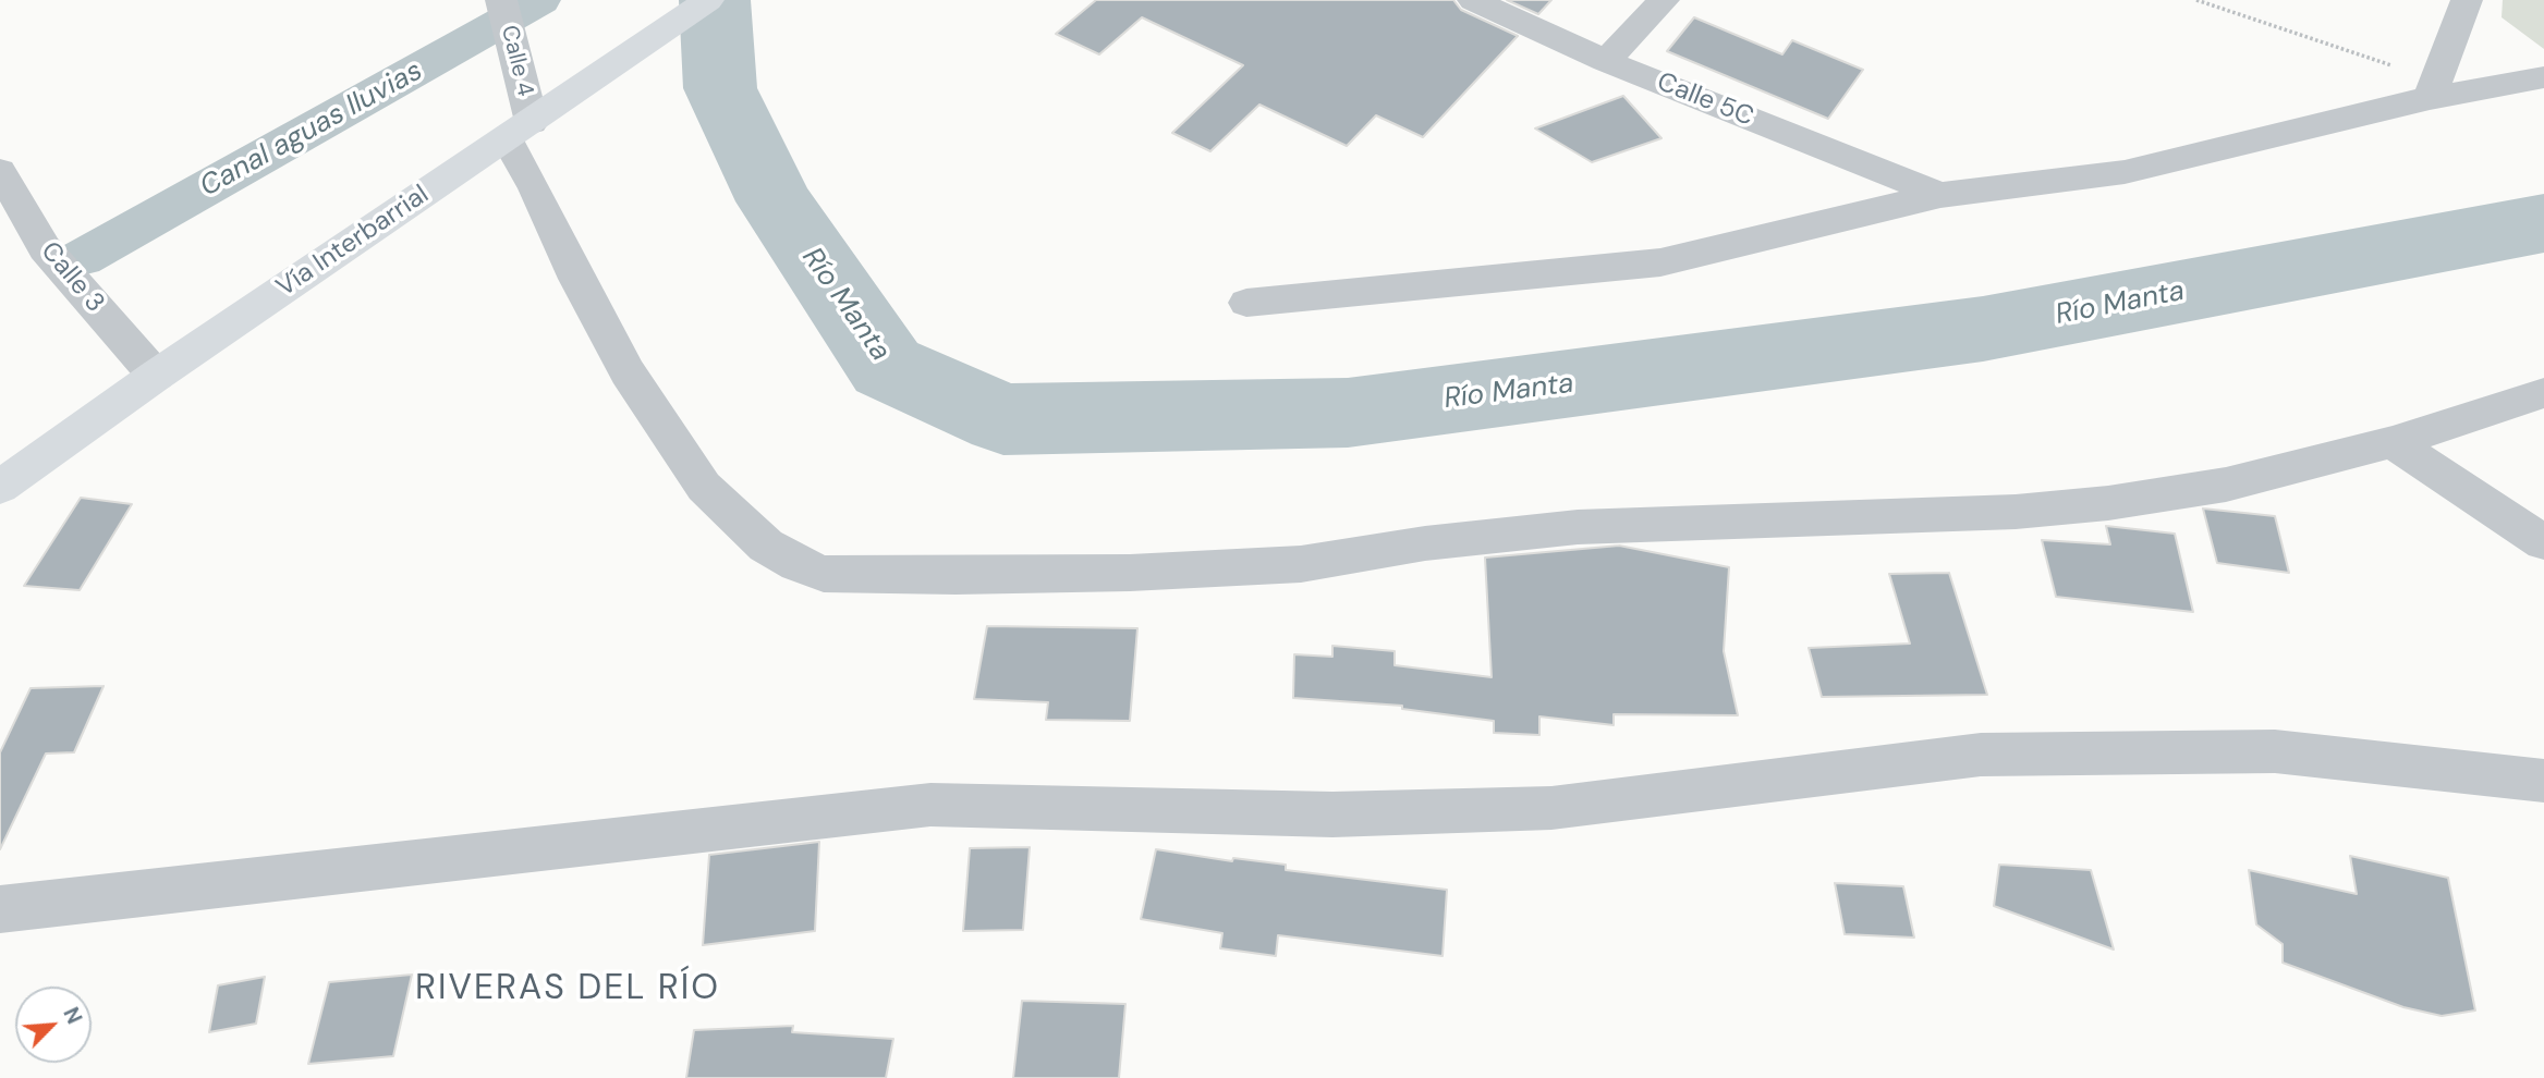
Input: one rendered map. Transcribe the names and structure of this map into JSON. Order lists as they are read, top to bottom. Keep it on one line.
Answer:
{"streets":{"main road":["Vía Interbarrial"],"street":["Calle 4","Calle 5C","Calle 3"]},"crossings":[["Calle 4","Vía Interbarrial"],["Vía Interbarrial","Calle 3"]],"districts":["RIVERAS DEL RÍO"],"water":["Canal aguas lluvias","Río Manta"],"north":"top right"}
